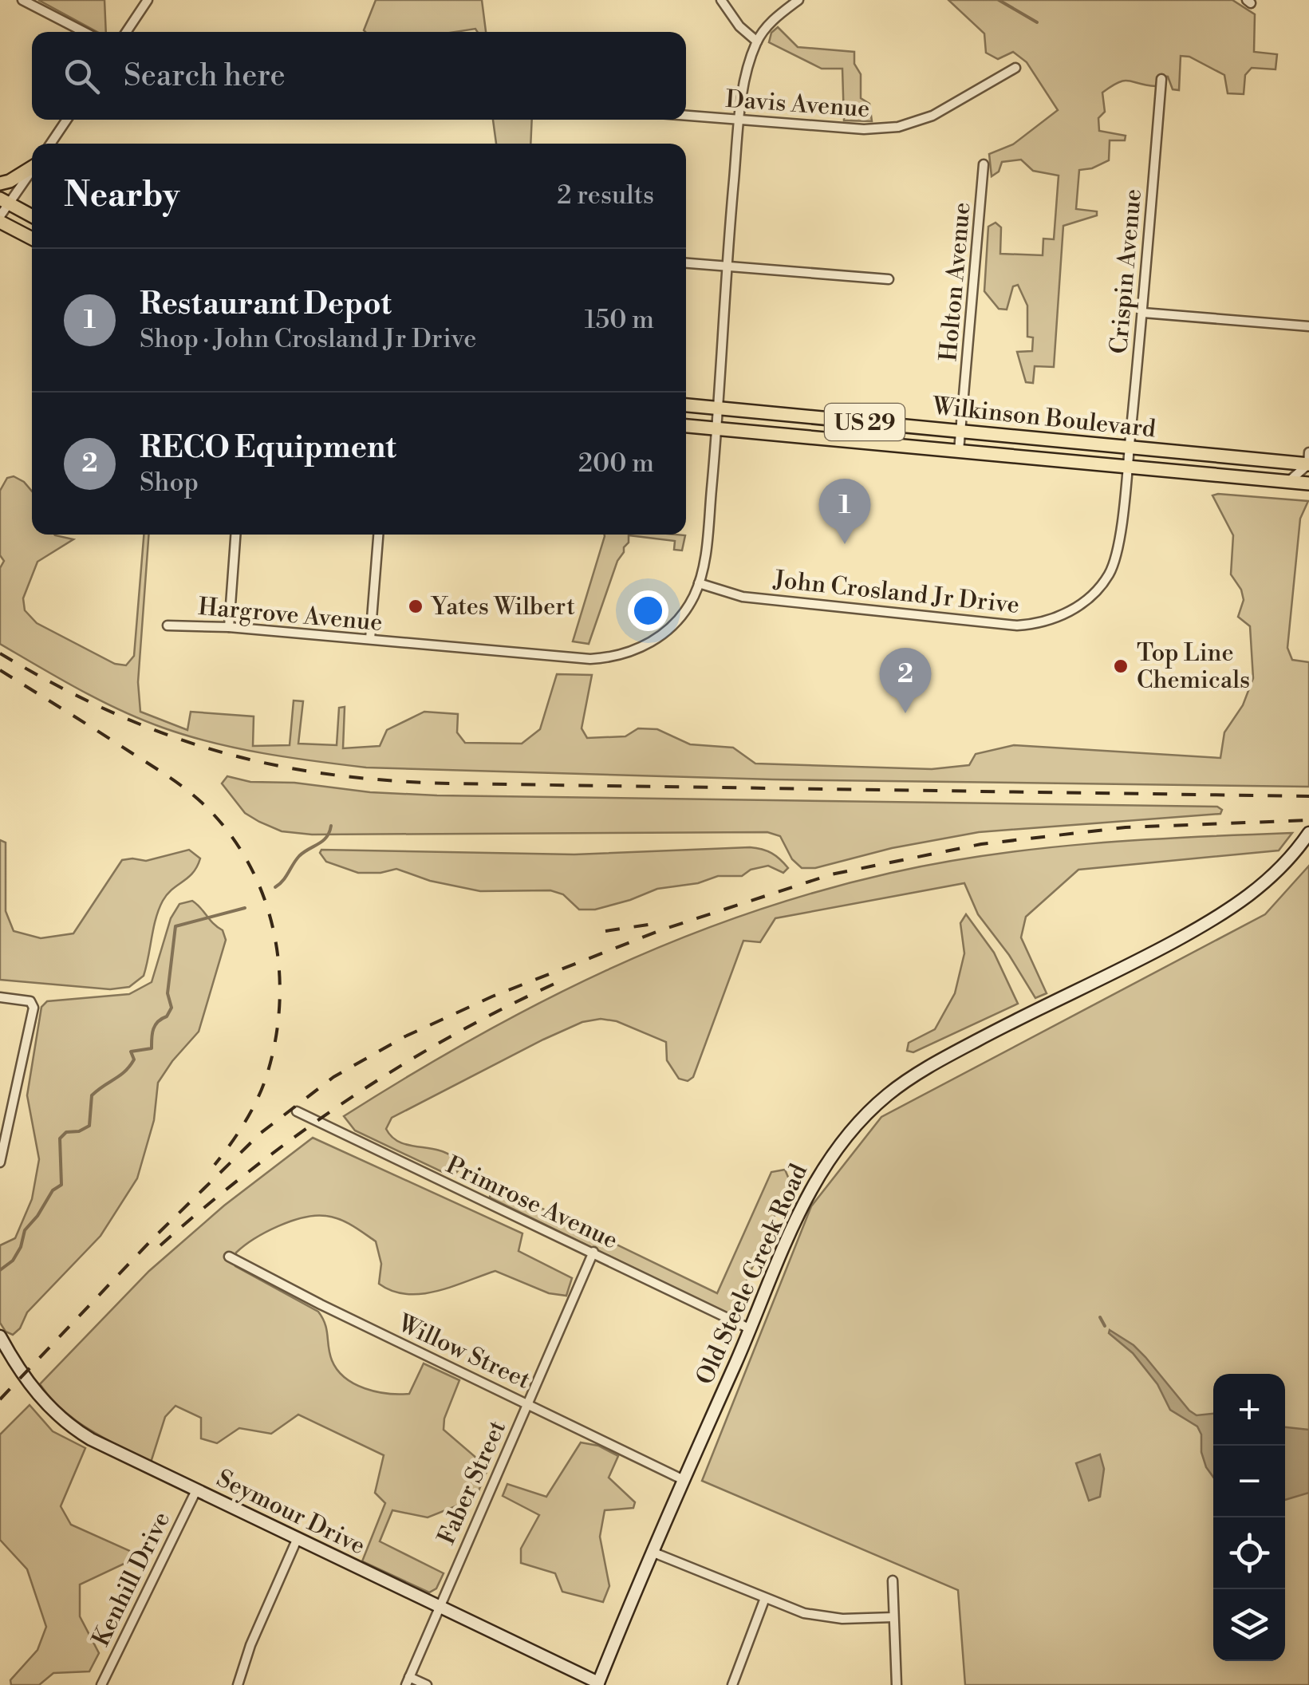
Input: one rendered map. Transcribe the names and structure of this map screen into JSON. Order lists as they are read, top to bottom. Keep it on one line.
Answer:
{"streets":{"main road":["Wilkinson Boulevard","US 29","Old Steele Creek Road","Seymour Drive"],"street":["Davis Avenue","Crispin Avenue","Holton Avenue","John Crosland Jr Drive","Hargrove Avenue","Primrose Avenue","Willow Street","Faber Street","Kenhill Drive"]},"crossings":[["Davis Avenue","Hargrove Avenue"],["Crispin Avenue","Wilkinson Boulevard"],["Crispin Avenue","John Crosland Jr Drive"],["Holton Avenue","Wilkinson Boulevard"],["Wilkinson Boulevard","John Crosland Jr Drive"],["Wilkinson Boulevard","Hargrove Avenue"],["John Crosland Jr Drive","Hargrove Avenue"],["Primrose Avenue","Old Steele Creek Road"],["Primrose Avenue","Faber Street"],["Old Steele Creek Road","Willow Street"],["Old Steele Creek Road","Seymour Drive"],["Willow Street","Faber Street"],["Faber Street","Seymour Drive"],["Seymour Drive","Kenhill Drive"]],"places":["Yates Wilbert","Top Line Chemicals"],"page":{"search":"Search here","heading":["Nearby","2 results"],"list":[{"mark":"1","name":"Restaurant Depot","note":"Shop · John Crosland Jr Drive","value":"150 m"},{"mark":"2","name":"RECO Equipment","note":"Shop","value":"200 m"}],"pins":["1","2"],"map_buttons":["+","−"]}}
